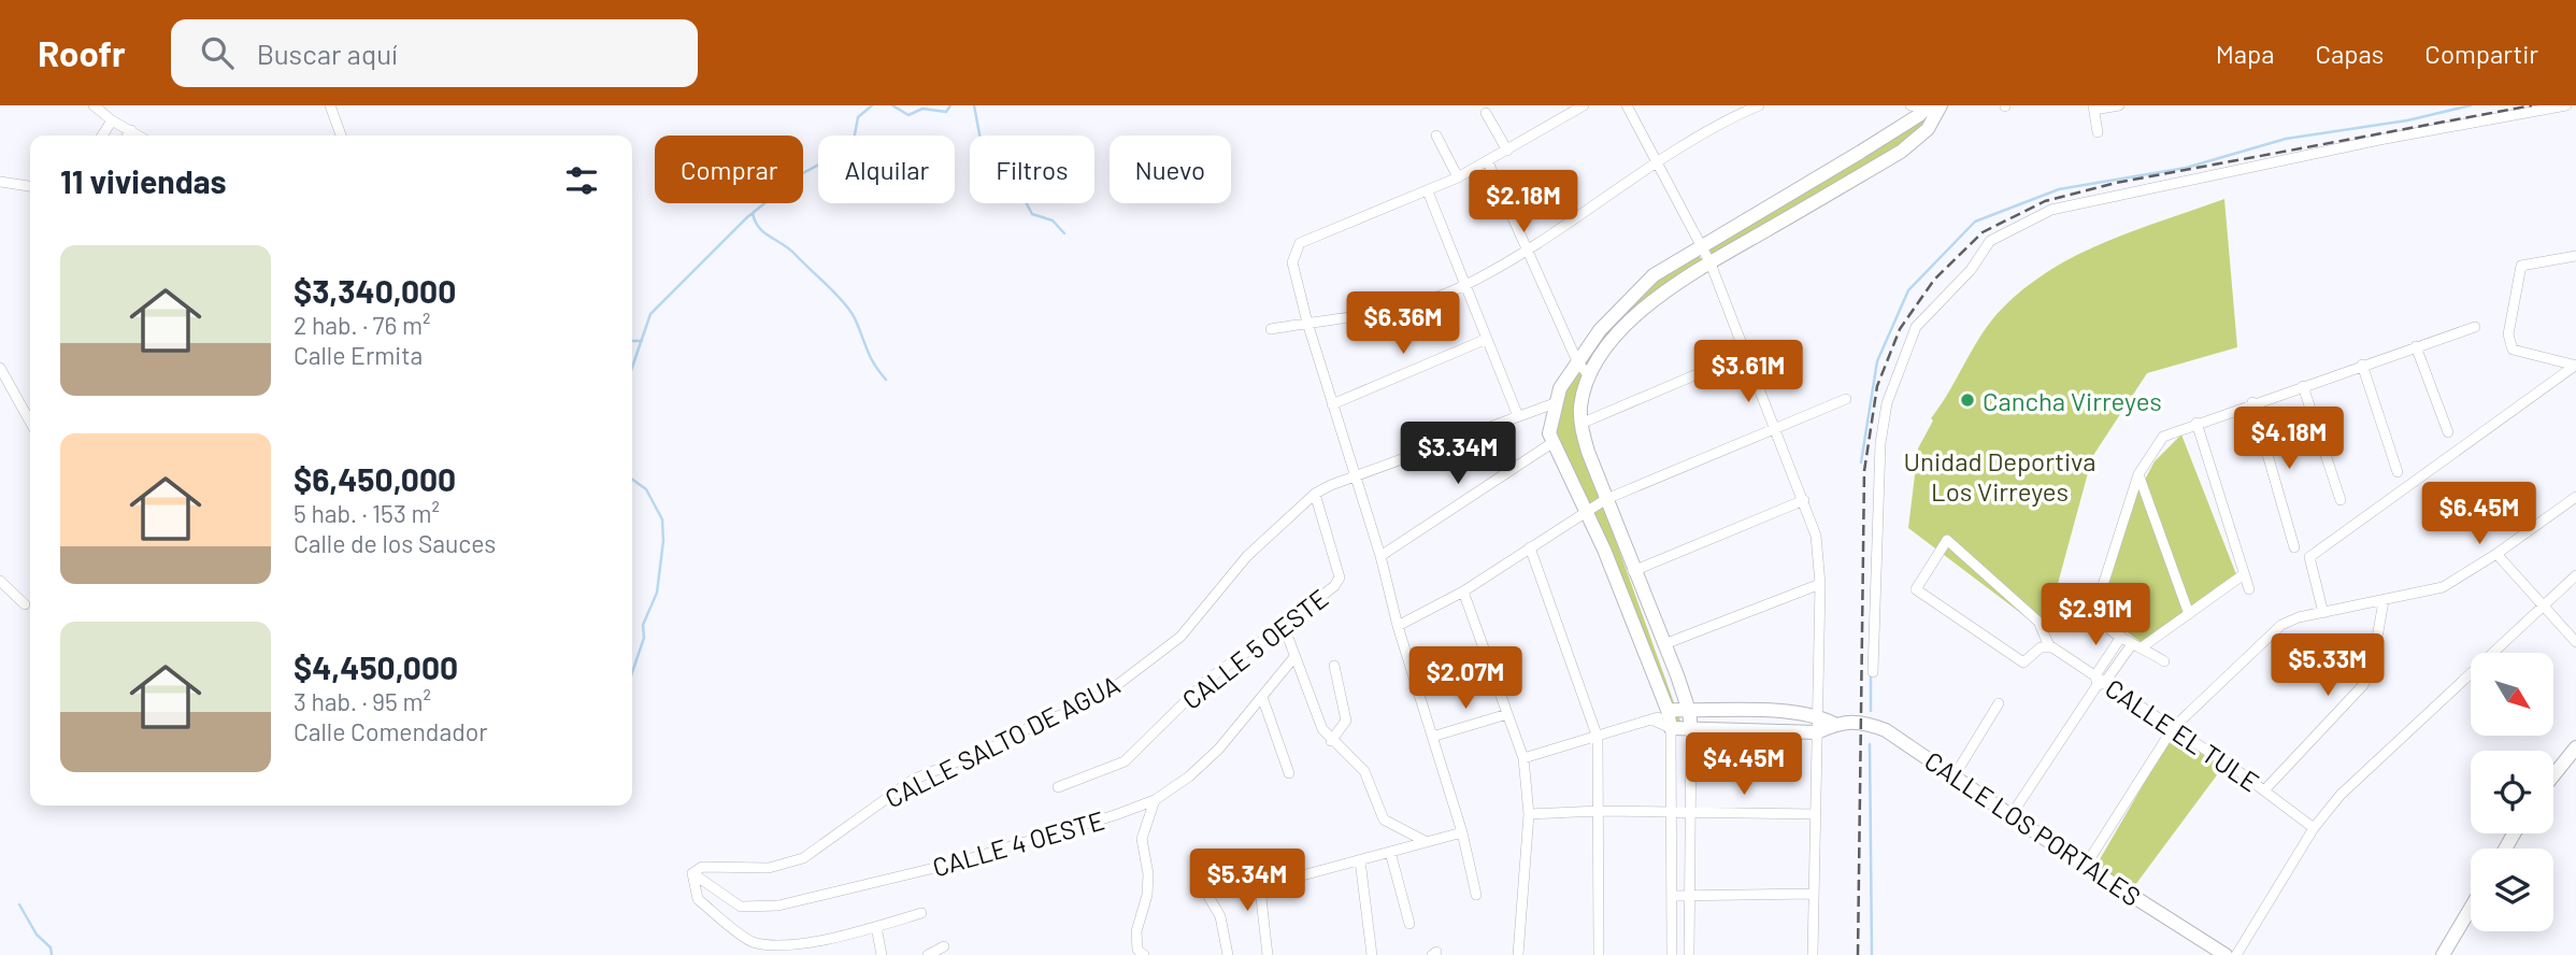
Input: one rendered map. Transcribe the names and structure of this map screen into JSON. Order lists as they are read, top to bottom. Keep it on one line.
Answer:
{"streets":{"street":["CALLE 5 OESTE","CALLE EL TULE","CALLE SALTO DE AGUA","CALLE LOS PORTALES","CALLE 4 OESTE"]},"crossings":[["CALLE 5 OESTE","CALLE SALTO DE AGUA"],["CALLE SALTO DE AGUA","CALLE 4 OESTE"]],"parks":["Unidad Deportiva Los Virreyes"],"places":["Cancha Virreyes"],"north":"bottom right","page":{"header":"Roofr","search":"Buscar aquí","nav":["Mapa","Capas","Compartir"],"chip":["Comprar","Alquilar","Filtros","Nuevo"],"heading":"11 viviendas","price":["$2.18M","$6.36M","$3.61M","$4.18M","$3.34M","$6.45M","$2.91M","$5.33M","$2.07M","$4.45M","$5.34M"],"list":[{"name":"$3,340,000","note":"2 hab. · 76 m² · Calle Ermita"},{"name":"$6,450,000","note":"5 hab. · 153 m² · Calle de los Sauces"},{"name":"$4,450,000","note":"3 hab. · 95 m² · Calle Comendador"}]}}
